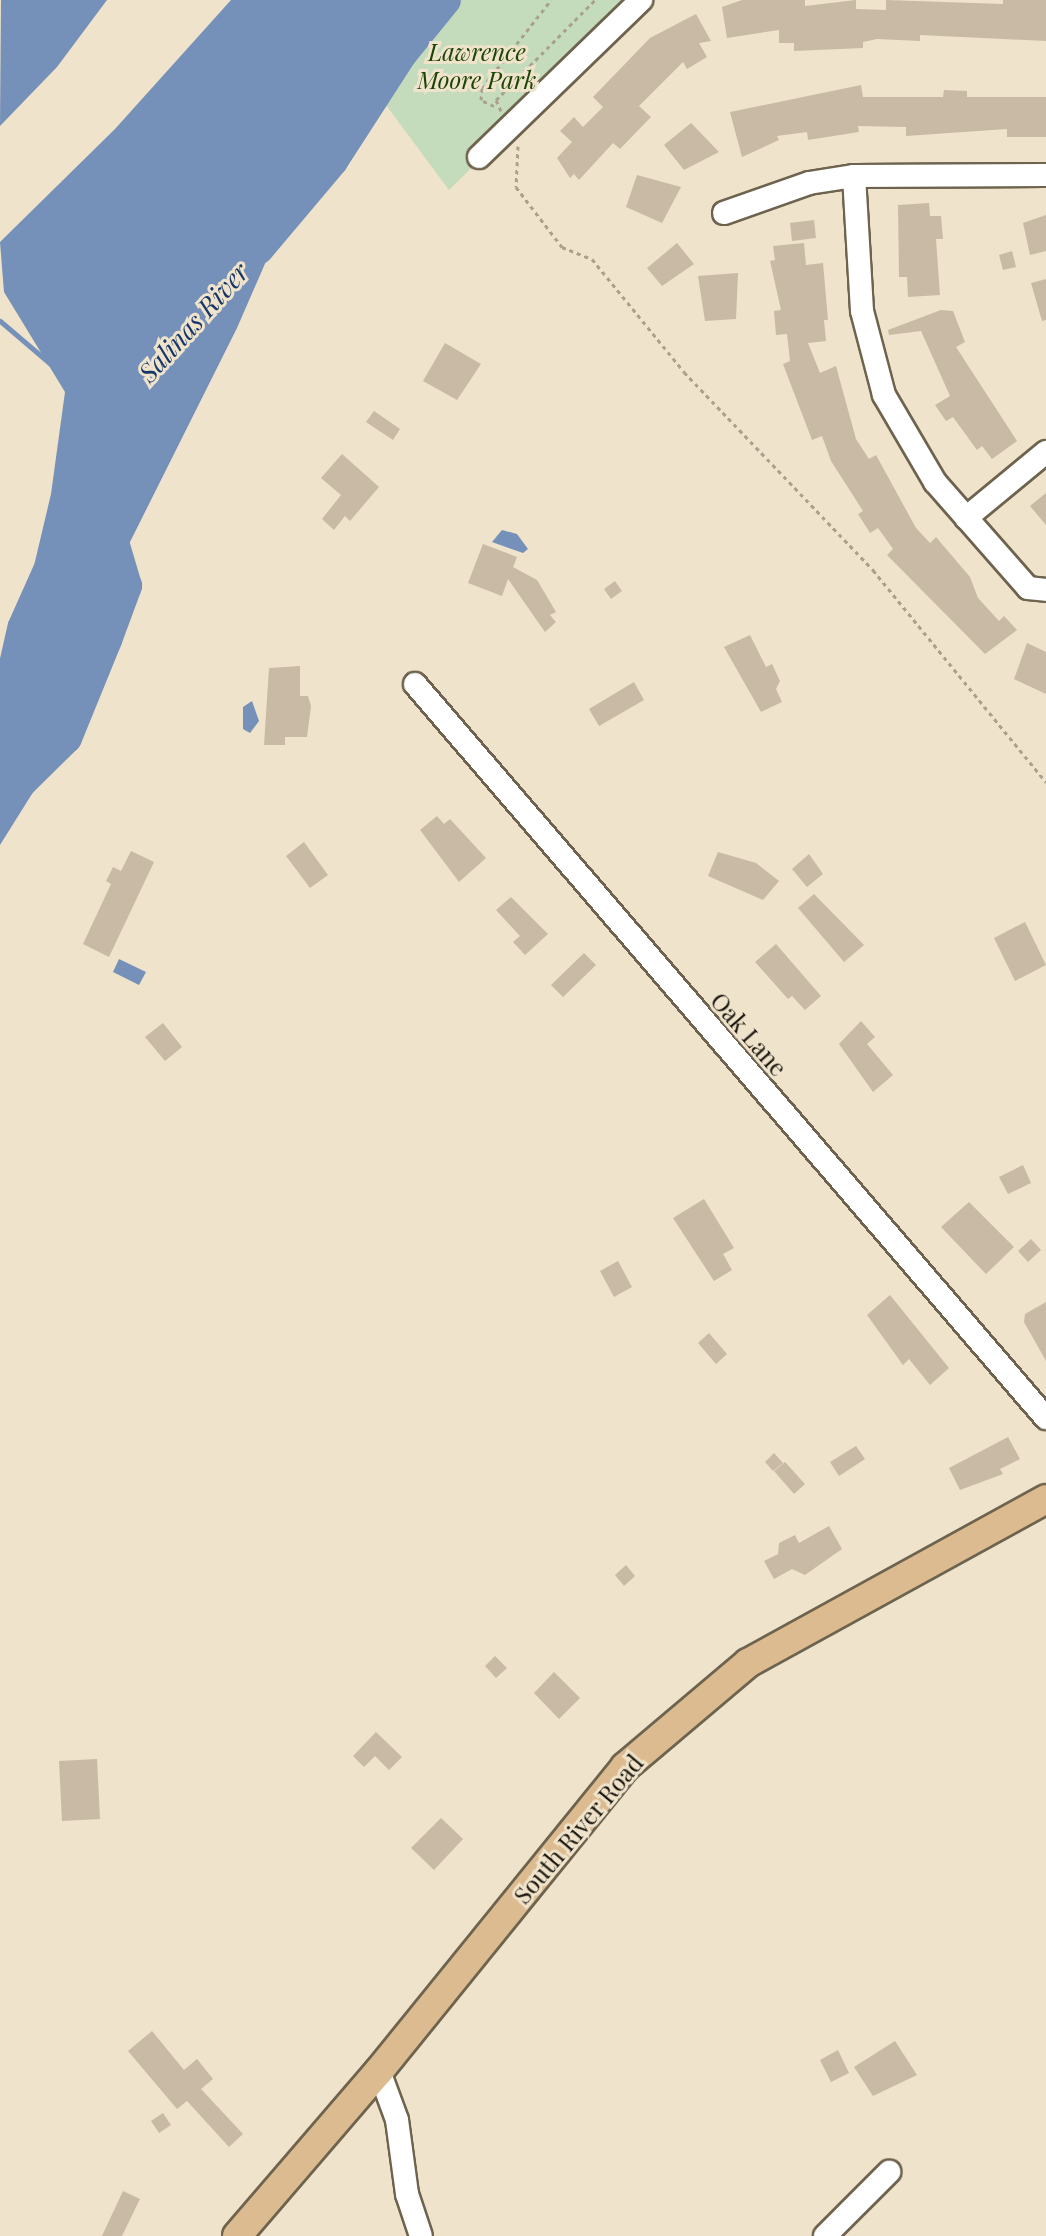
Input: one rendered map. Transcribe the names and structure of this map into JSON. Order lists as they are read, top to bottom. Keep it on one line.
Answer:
{"streets":{"main road":["South River Road"],"street":["Oak Lane"]},"water":["Salinas River"],"parks":["Lawrence Moore Park"]}
